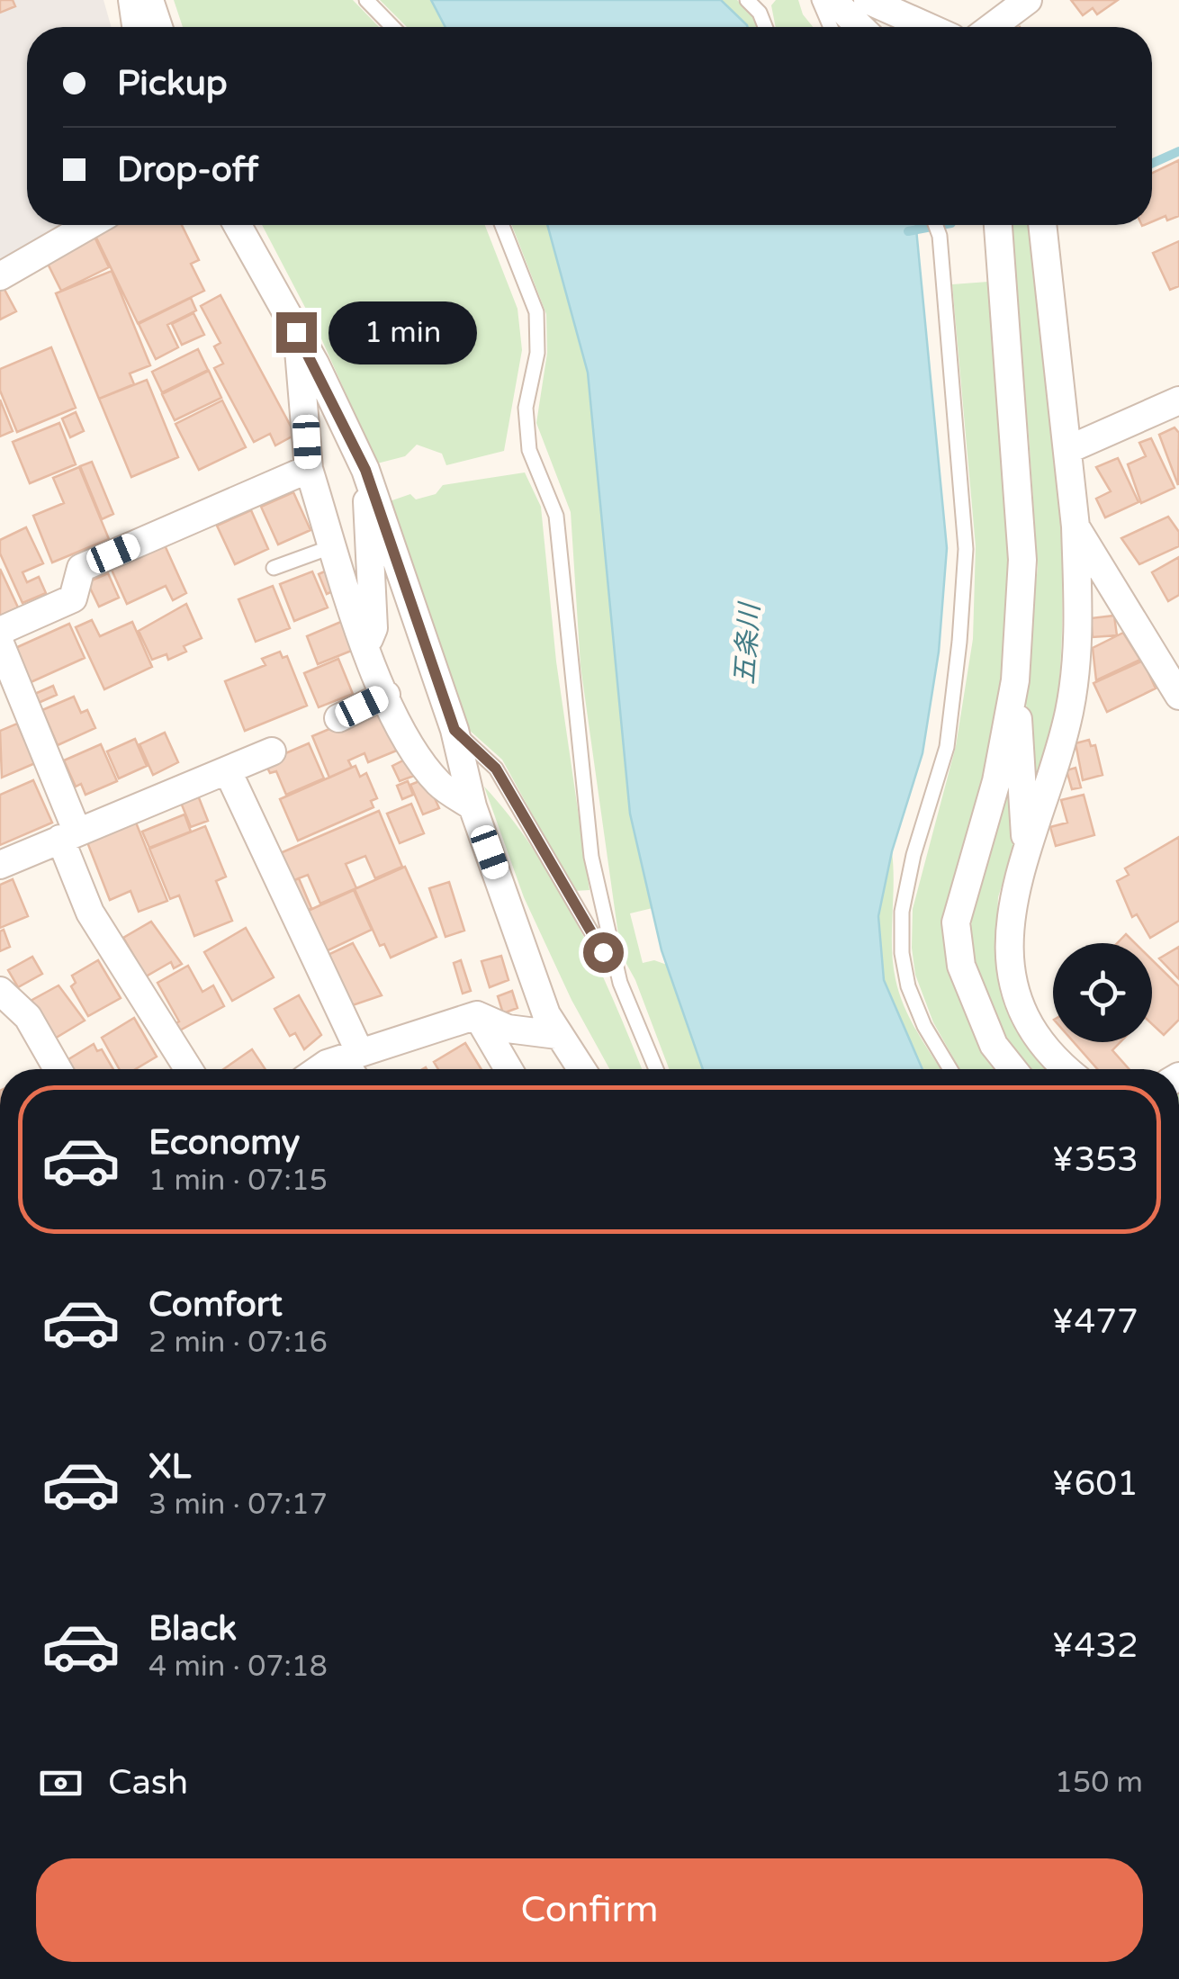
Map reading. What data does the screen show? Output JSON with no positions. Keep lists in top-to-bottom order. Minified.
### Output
{"water":["五条川"],"page":{"banner":["Pickup","Drop-off"],"bubble":"1 min","list":[{"name":"Economy","note":"1 min · 07:15","value":"¥353"},{"name":"Comfort","note":"2 min · 07:16","value":"¥477"},{"name":"XL","note":"3 min · 07:17","value":"¥601"},{"name":"Black","note":"4 min · 07:18","value":"¥432"}],"pay":["Cash","150 m"],"buttons":"Confirm"}}
